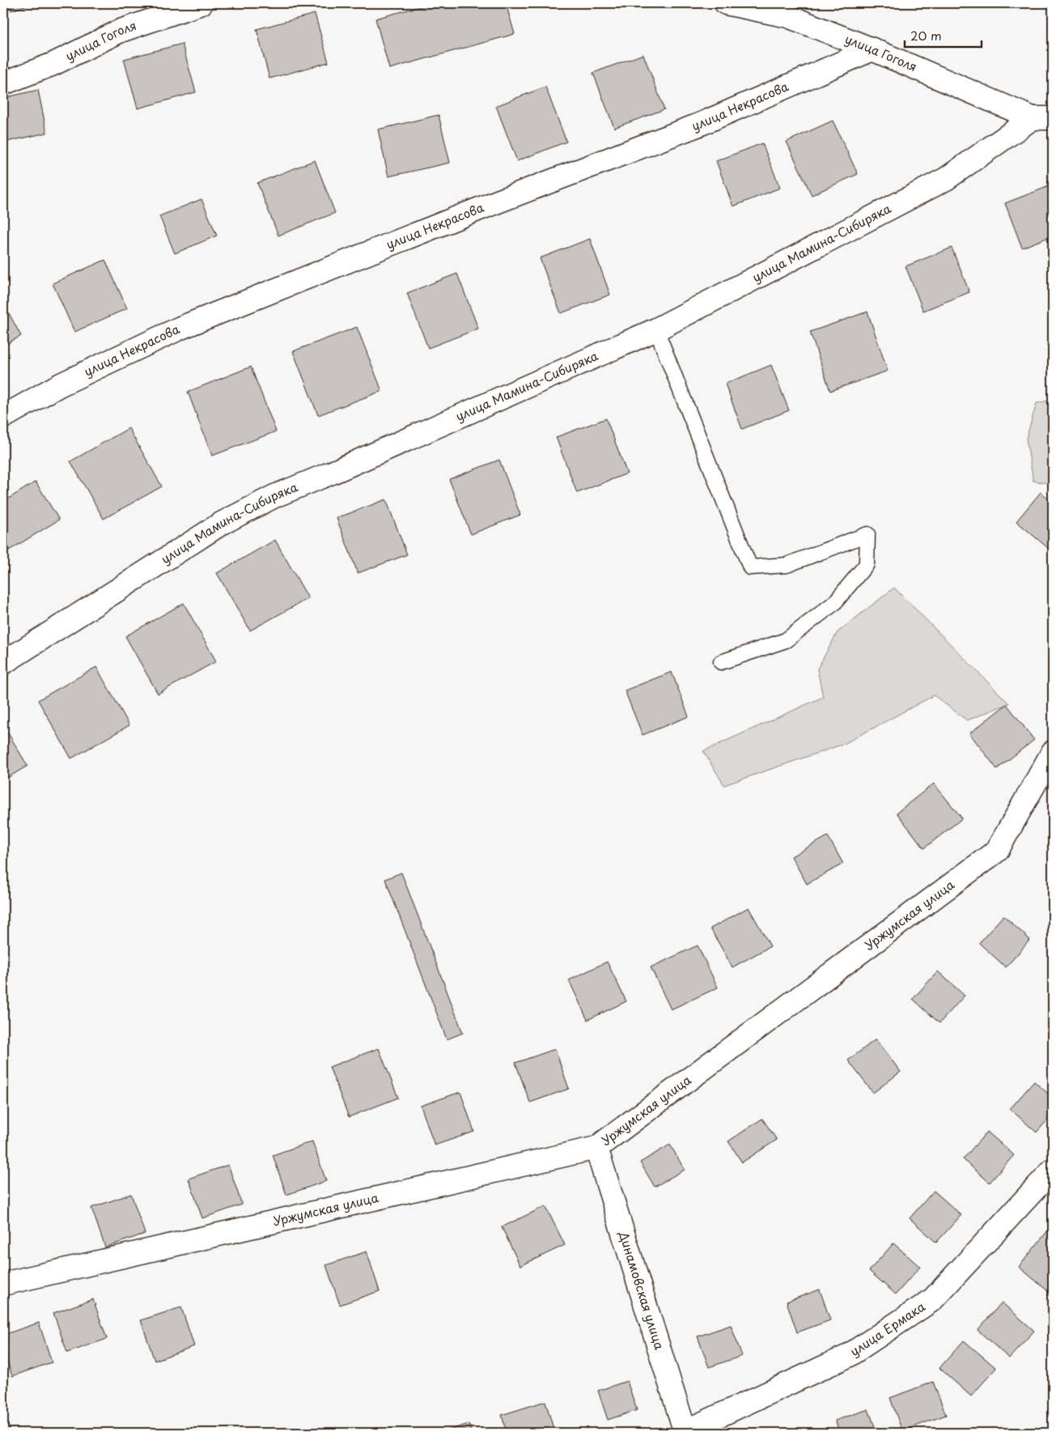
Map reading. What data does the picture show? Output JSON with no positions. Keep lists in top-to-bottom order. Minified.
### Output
{"streets":{"street":["улица Гоголя","улица Некрасова","улица Мамина-Сибиряка","Уржумская улица","Динамовская улица","улица Ермака"]},"crossings":[["улица Гоголя","улица Некрасова"],["улица Гоголя","улица Мамина-Сибиряка"],["Уржумская улица","Динамовская улица"],["Динамовская улица","улица Ермака"]],"scale_bar":"20 m"}
